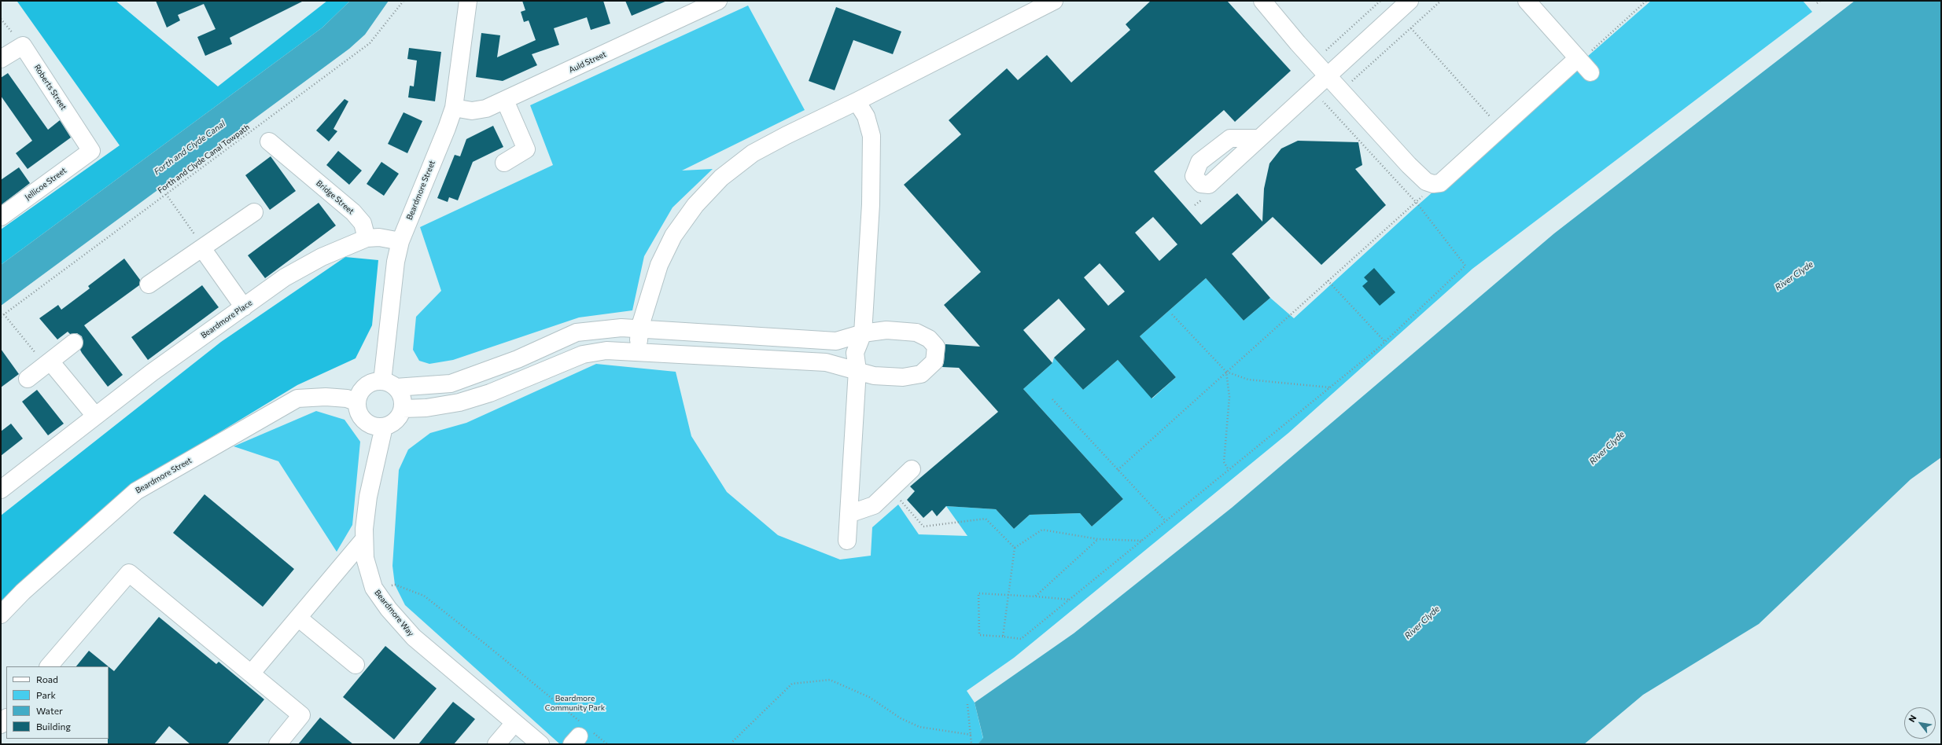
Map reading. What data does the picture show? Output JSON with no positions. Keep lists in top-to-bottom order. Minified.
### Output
{"streets":{"street":["Auld Street","Roberts Street","Jellicoe Street","Beardmore Street","Bridge Street","Beardmore Place","Beardmore Way"],"path":["Forth and Clyde Canal Towpath"]},"crossings":[["Auld Street","Beardmore Street"],["Roberts Street","Jellicoe Street"],["Beardmore Street","Beardmore Way"],["Bridge Street","Beardmore Place"]],"water":["Forth and Clyde Canal","River Clyde"],"parks":["Beardmore Community Park"],"legend":["Road","Park","Water","Building"],"north":"top left"}
